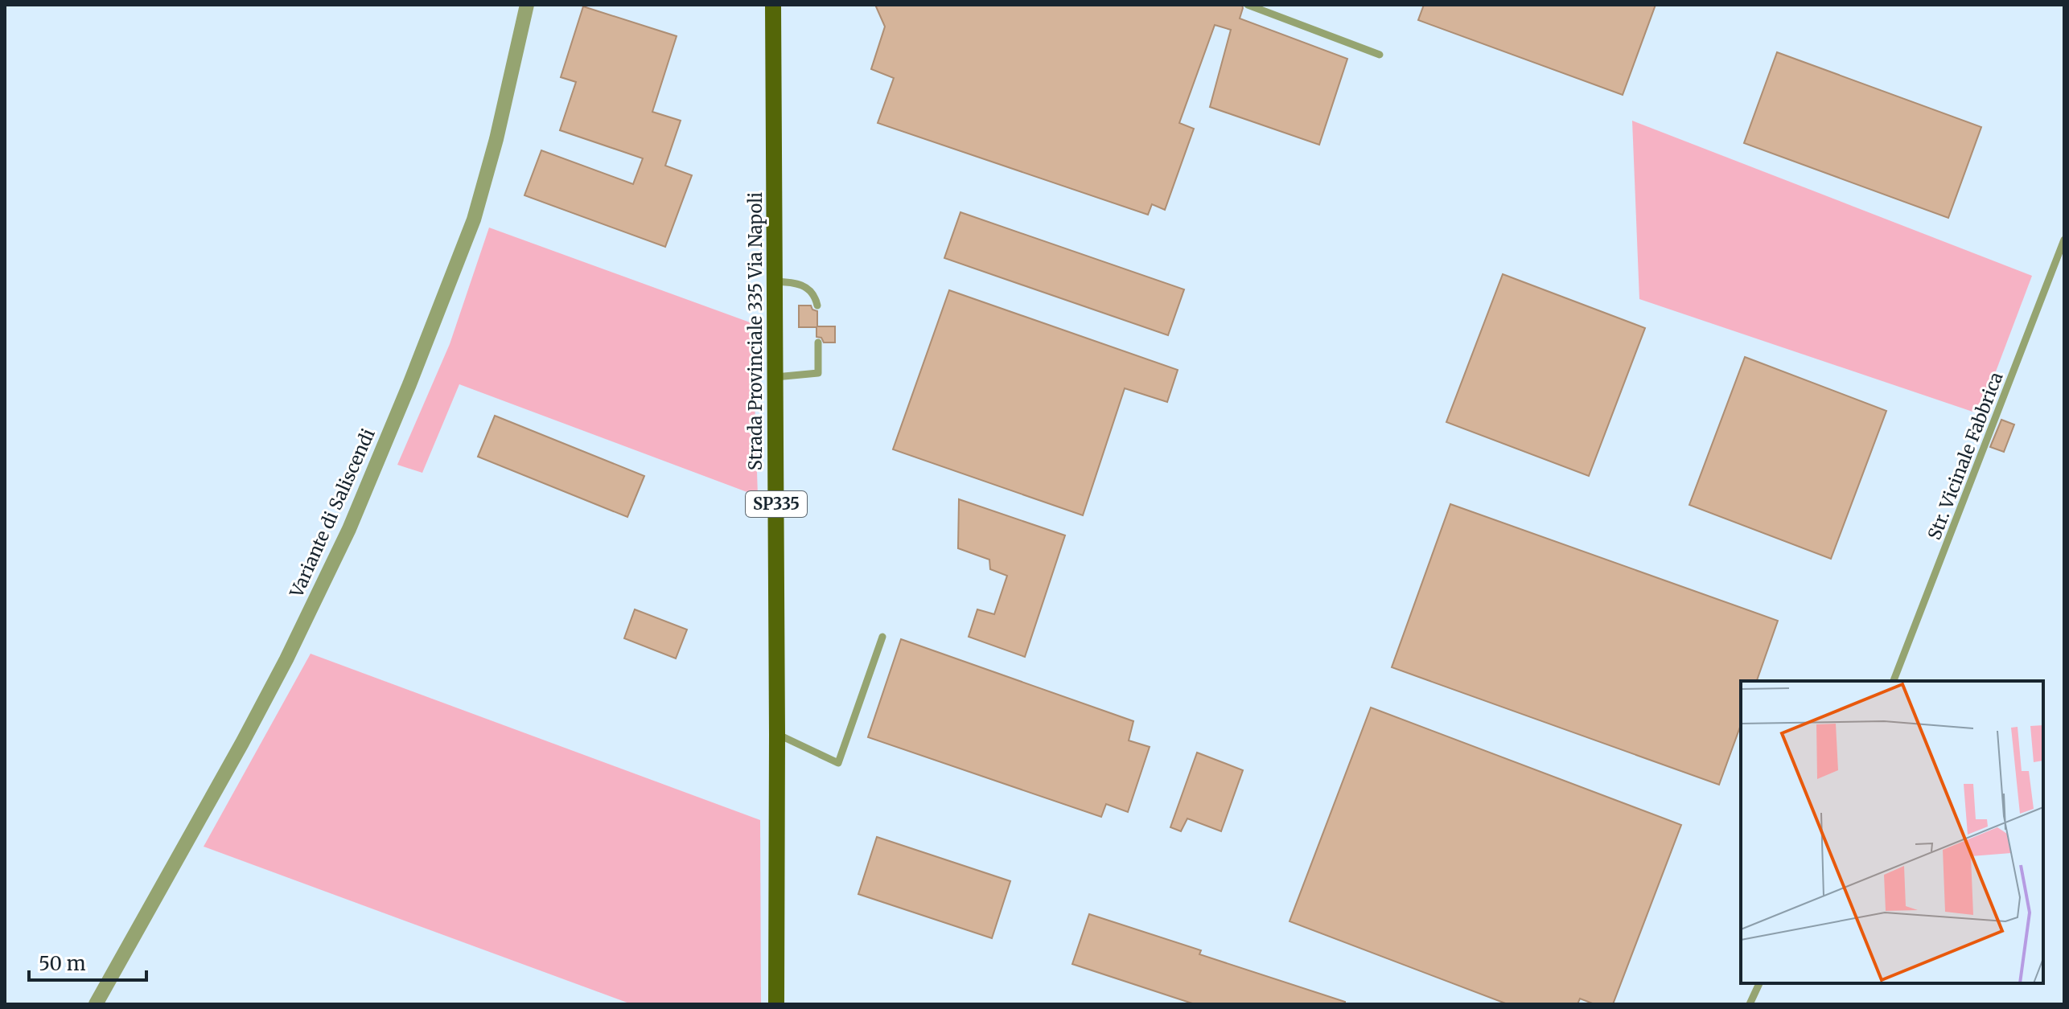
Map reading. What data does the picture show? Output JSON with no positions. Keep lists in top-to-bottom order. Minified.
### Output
{"streets":{"main road":["Strada Provinciale 335 Via Napoli","SP335"],"street":["Variante di Saliscendi"],"lane":["Str. Vicinale Fabbrica"]},"scale_bar":"50 m"}
